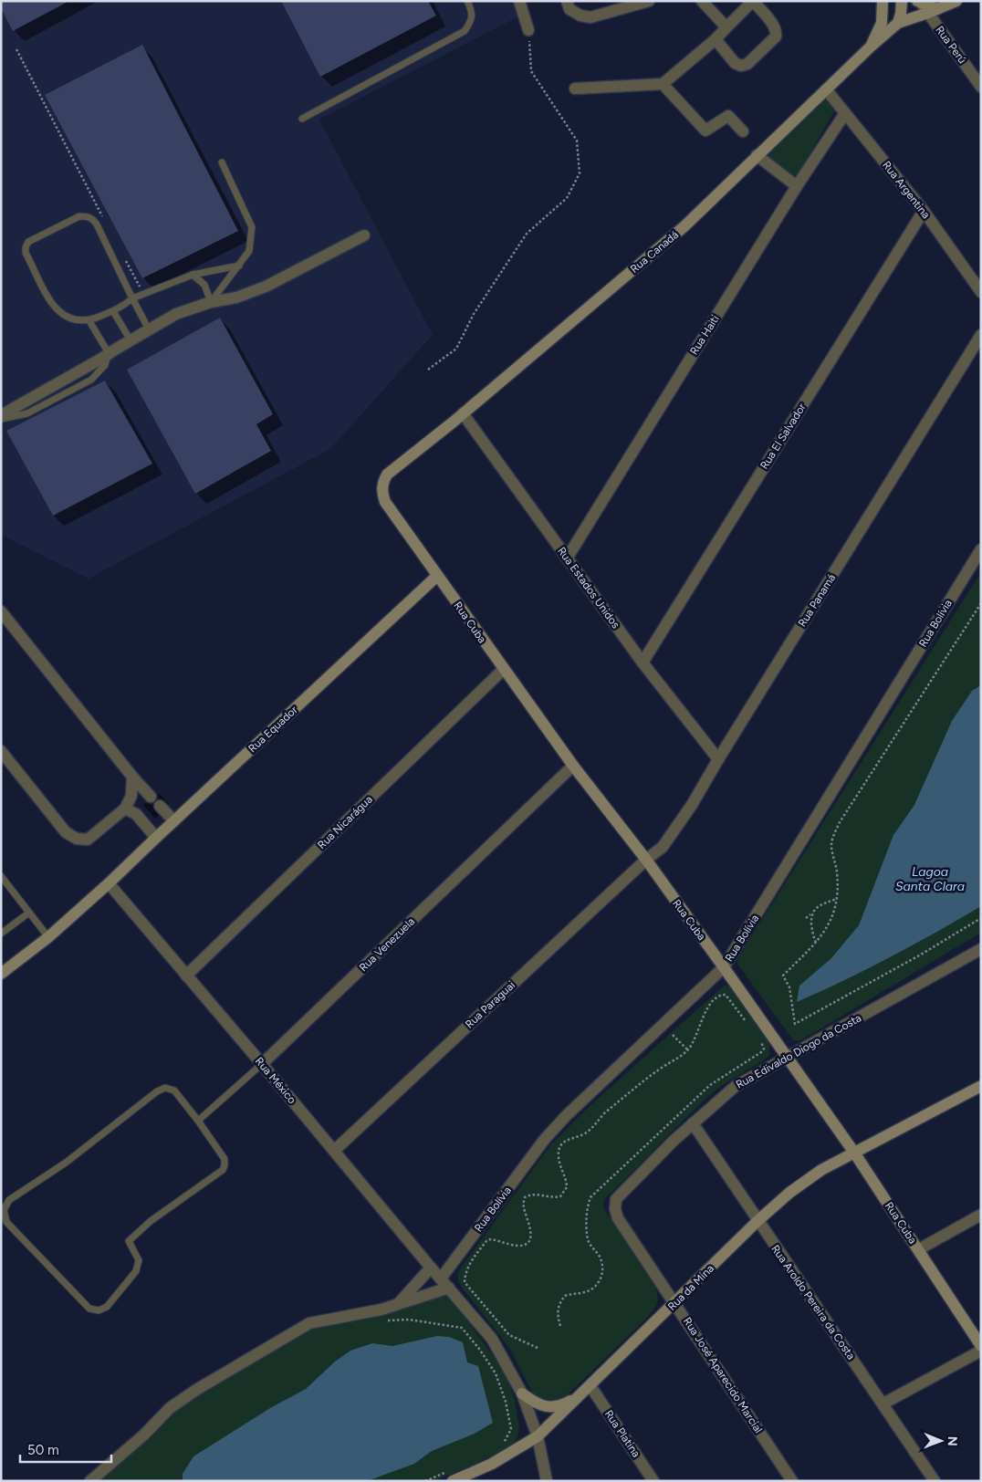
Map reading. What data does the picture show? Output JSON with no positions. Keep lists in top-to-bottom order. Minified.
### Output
{"streets":{"street":["Rua Perú","Rua Argentina","Rua Canadá","Rua Haiti","Rua El Salvador","Rua Estados Unidos","Rua Panamá","Rua Cuba","Rua Bolívia","Rua Equador","Rua Nicarágua","Rua Venezuela","Rua Paraguai","Rua Edivaldo Diogo da Costa","Rua México","Rua da Mina","Rua Aroldo Pereira da Costa","Rua José Aparecido Marcial","Rua Platina"]},"crossings":[["Rua Perú","Rua Canadá"],["Rua Argentina","Rua Canadá"],["Rua Argentina","Rua Haiti"],["Rua Argentina","Rua El Salvador"],["Rua Canadá","Rua Estados Unidos"],["Rua Canadá","Rua Cuba"],["Rua Haiti","Rua Estados Unidos"],["Rua El Salvador","Rua Estados Unidos"],["Rua Estados Unidos","Rua Panamá"],["Rua Panamá","Rua Cuba"],["Rua Panamá","Rua Paraguai"],["Rua Cuba","Rua Bolívia"],["Rua Cuba","Rua Equador"],["Rua Cuba","Rua Nicarágua"],["Rua Cuba","Rua Venezuela"],["Rua Cuba","Rua Paraguai"],["Rua Cuba","Rua Edivaldo Diogo da Costa"],["Rua Cuba","Rua da Mina"],["Rua Bolívia","Rua México"],["Rua Equador","Rua México"],["Rua Nicarágua","Rua México"],["Rua Venezuela","Rua México"],["Rua Paraguai","Rua México"],["Rua Edivaldo Diogo da Costa","Rua Aroldo Pereira da Costa"],["Rua Edivaldo Diogo da Costa","Rua José Aparecido Marcial"],["Rua México","Rua da Mina"],["Rua da Mina","Rua Aroldo Pereira da Costa"],["Rua da Mina","Rua José Aparecido Marcial"],["Rua da Mina","Rua Platina"]],"water":["Lagoa Santa Clara"],"scale_bar":"50 m","north":"right"}
